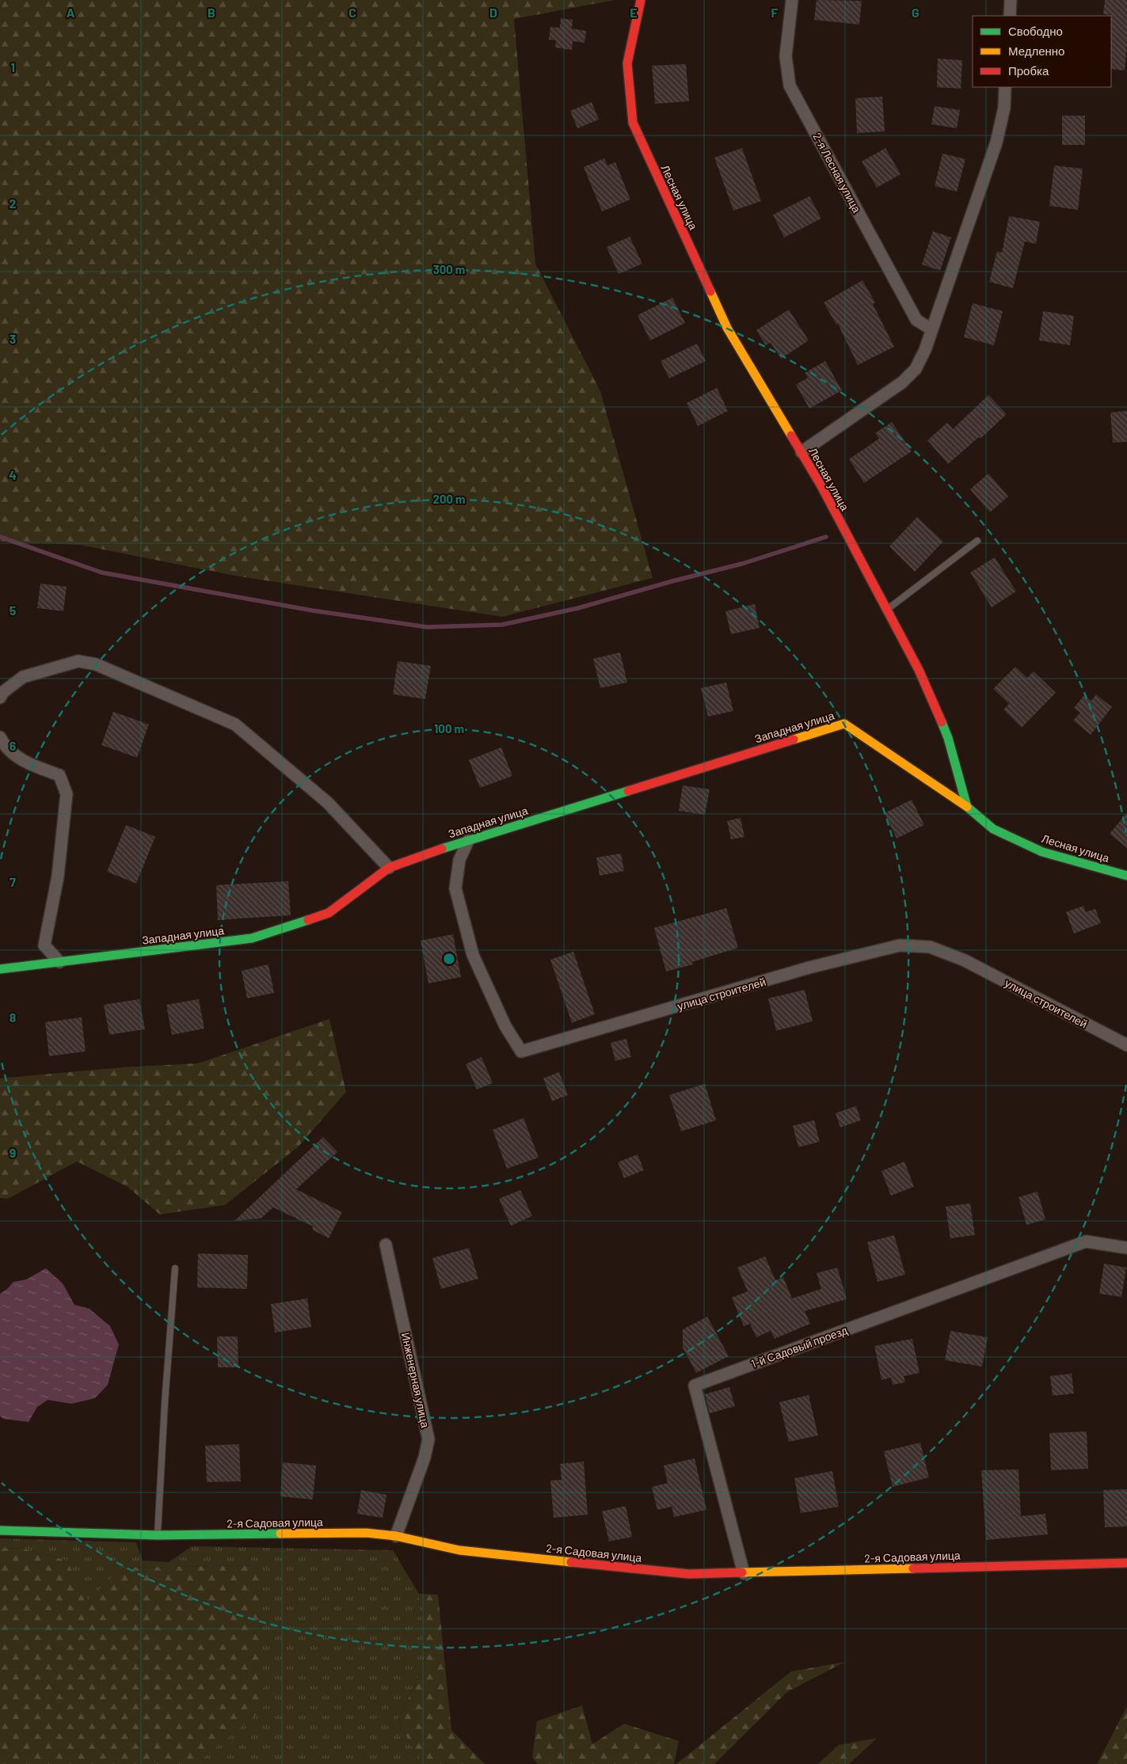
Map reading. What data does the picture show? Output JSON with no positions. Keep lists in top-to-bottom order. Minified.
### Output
{"streets":{"street":["2-я Лесная улица","Лесная улица","Западная улица","улица строителей","1-й Садовый проезд","Инженерная улица","2-я Садовая улица"]},"crossings":[["Лесная улица","Западная улица"],["Западная улица","улица строителей"],["1-й Садовый проезд","2-я Садовая улица"],["Инженерная улица","2-я Садовая улица"]],"legend":["Свободно","Медленно","Пробка"],"grid":{"columns":["A","B","C","D","E","F","G"],"rows":["1","2","3","4","5","6","7","8","9"]},"rings":["300 m","200 m","100 m"]}
